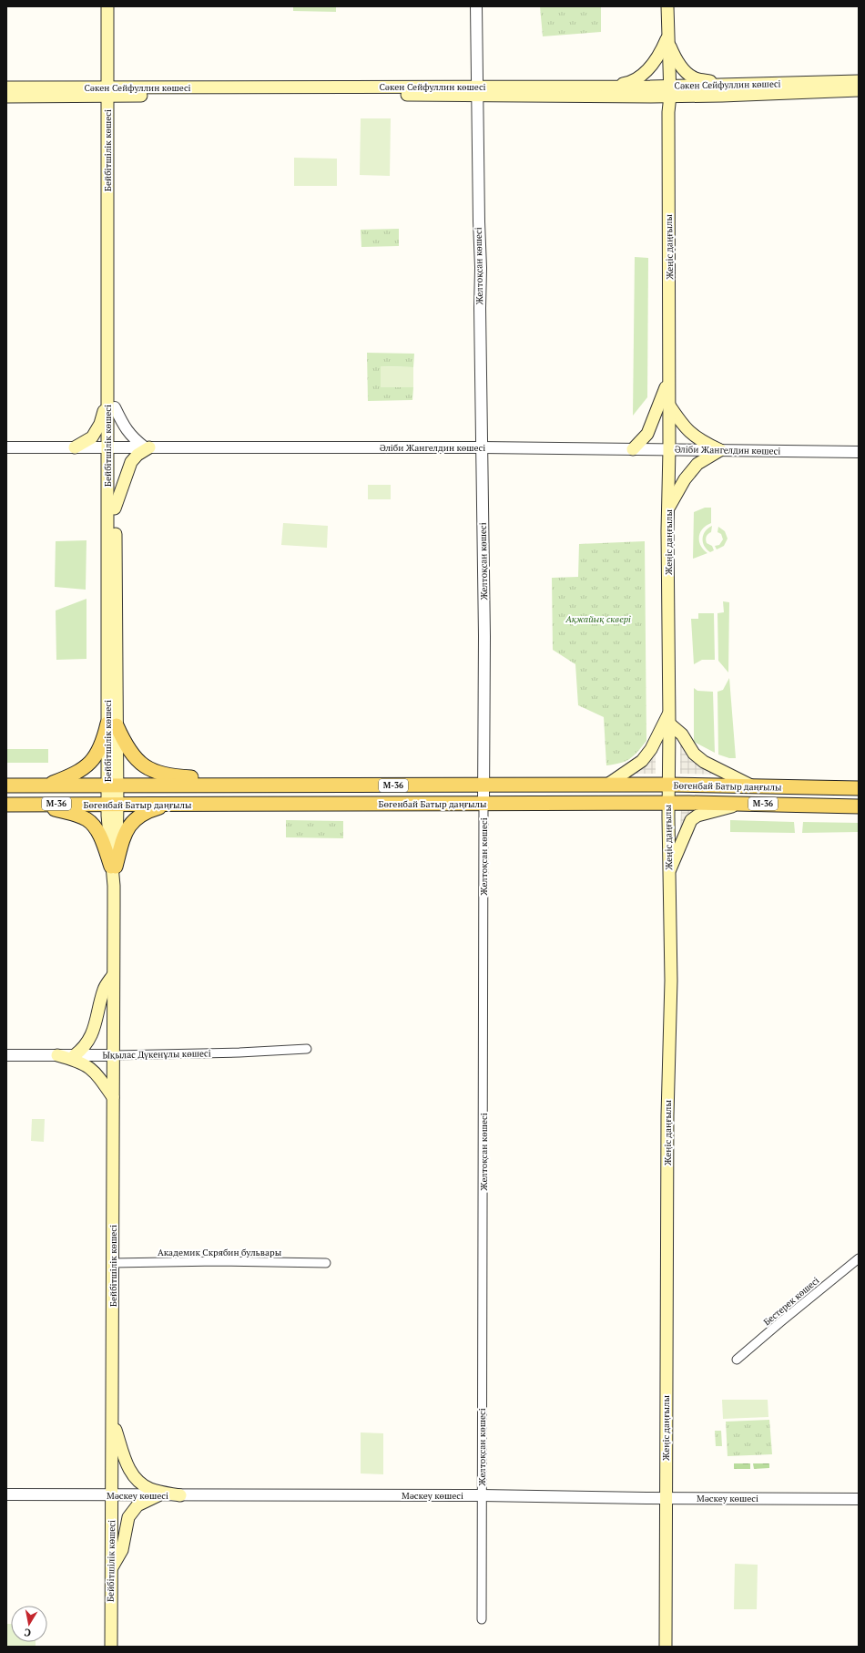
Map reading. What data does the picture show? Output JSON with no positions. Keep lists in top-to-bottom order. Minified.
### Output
{"streets":{"main road":["Сәкен Сейфуллин көшесі","Бейбітшілік көшесі","Жеңіс даңғылы","M-36","Бөгенбай Батыр даңғылы"],"street":["Желтоқсан көшесі","Әліби Жангелдин көшесі","Ықылас Дүкенұлы көшесі","Академик Скрябин бульвары","Бестерек көшесі","Мәскеу көшесі"]},"crossings":[["Сәкен Сейфуллин көшесі","Бейбітшілік көшесі"],["Сәкен Сейфуллин көшесі","Жеңіс даңғылы"],["Сәкен Сейфуллин көшесі","Желтоқсан көшесі"],["Бейбітшілік көшесі","Әліби Жангелдин көшесі"],["Бейбітшілік көшесі","Бөгенбай Батыр даңғылы"],["Бейбітшілік көшесі","Ықылас Дүкенұлы көшесі"],["Бейбітшілік көшесі","Академик Скрябин бульвары"],["Бейбітшілік көшесі","Мәскеу көшесі"],["Жеңіс даңғылы","Әліби Жангелдин көшесі"],["Жеңіс даңғылы","Бөгенбай Батыр даңғылы"],["Жеңіс даңғылы","Мәскеу көшесі"],["Желтоқсан көшесі","Әліби Жангелдин көшесі"],["Желтоқсан көшесі","Бөгенбай Батыр даңғылы"],["Желтоқсан көшесі","Мәскеу көшесі"]],"parks":["Ақжайық сквері"],"north":"bottom"}
